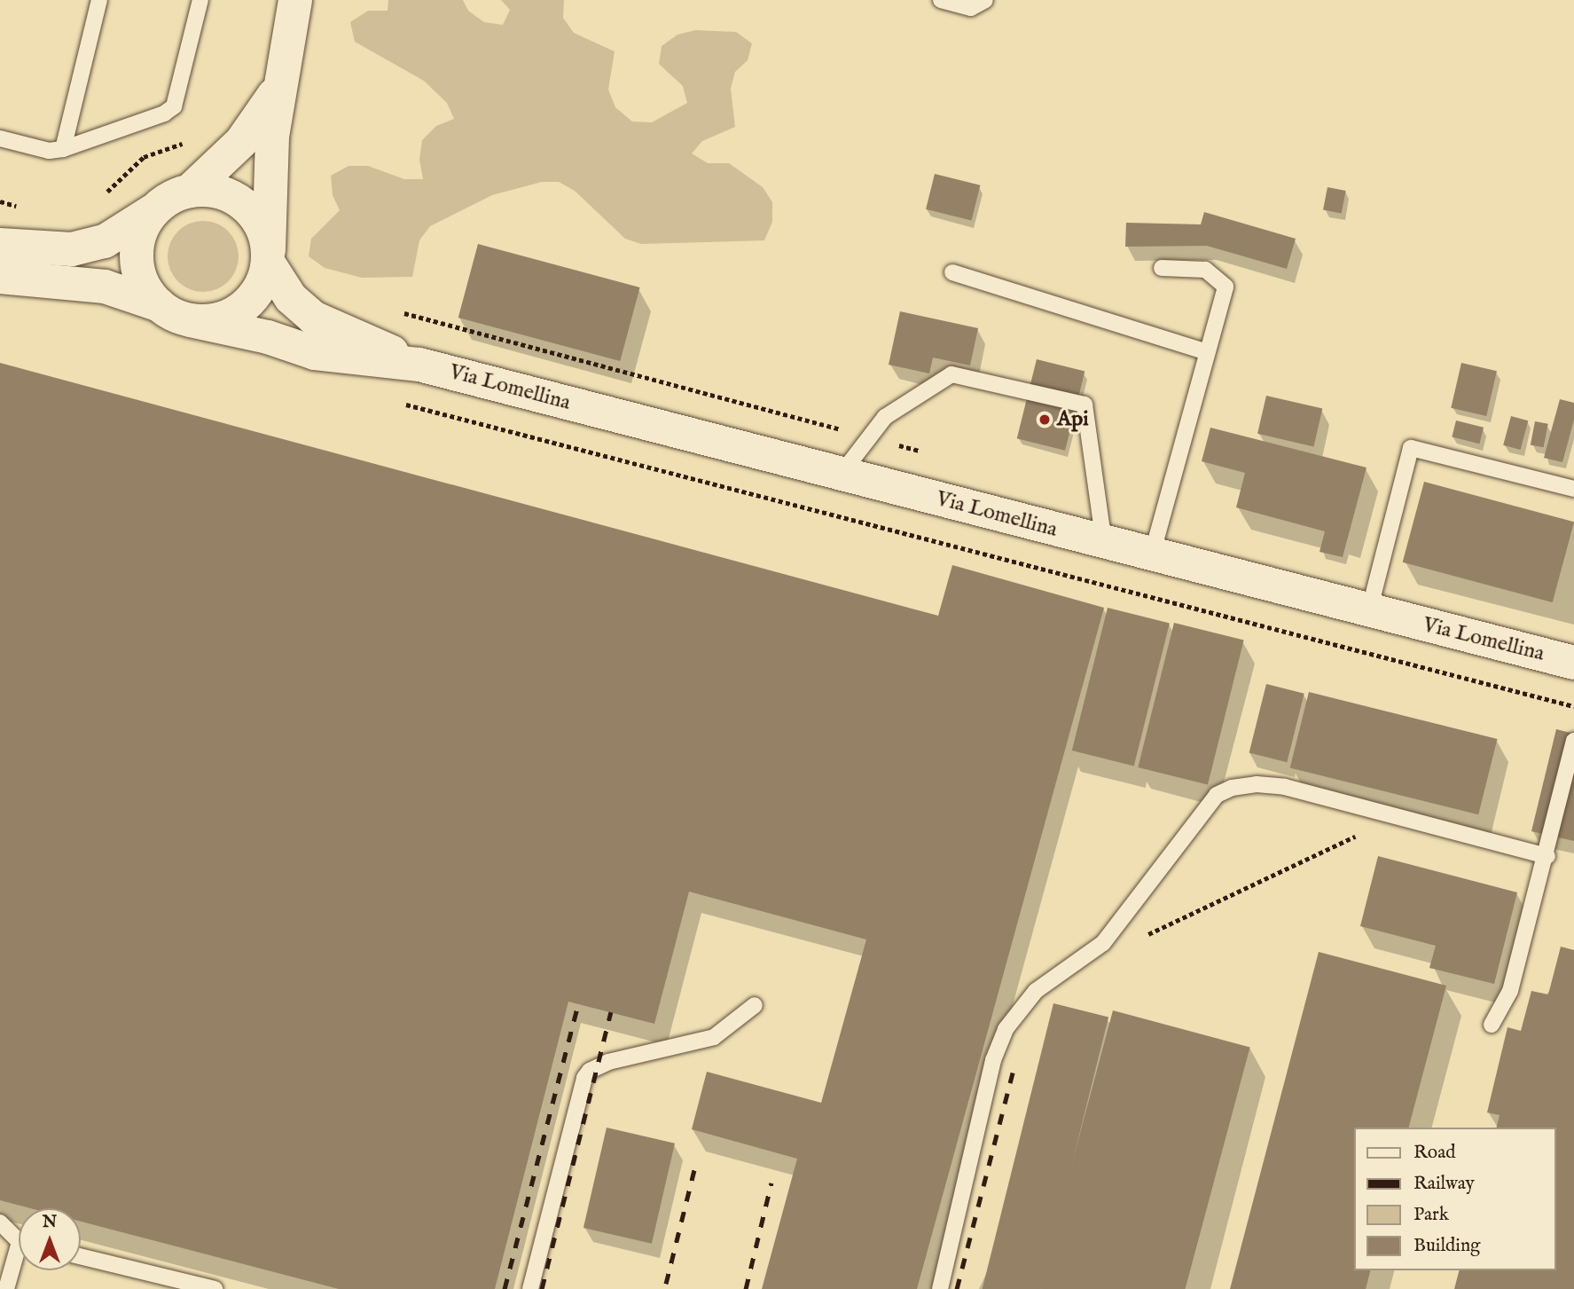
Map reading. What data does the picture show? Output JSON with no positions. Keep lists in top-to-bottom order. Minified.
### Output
{"streets":{"main road":["Via Lomellina"]},"places":["Api"],"legend":["Road","Railway","Park","Building"],"north":"top"}
